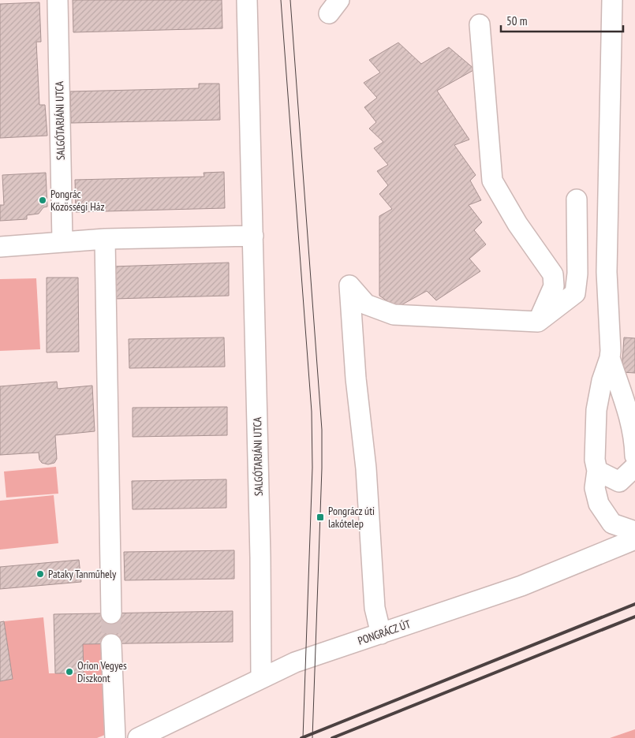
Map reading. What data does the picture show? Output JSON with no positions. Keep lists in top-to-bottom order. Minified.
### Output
{"streets":{"street":["SALGÓTARJÁNI UTCA","PONGRÁCZ ÚT"]},"crossings":[["SALGÓTARJÁNI UTCA","PONGRÁCZ ÚT"]],"places":{"other":["Pongrác Közösségi Ház","Pataky Tanműhely","Orion Vegyes Diszkont"],"transit":["Pongrácz úti lakótelep"]},"scale_bar":"50 m"}
